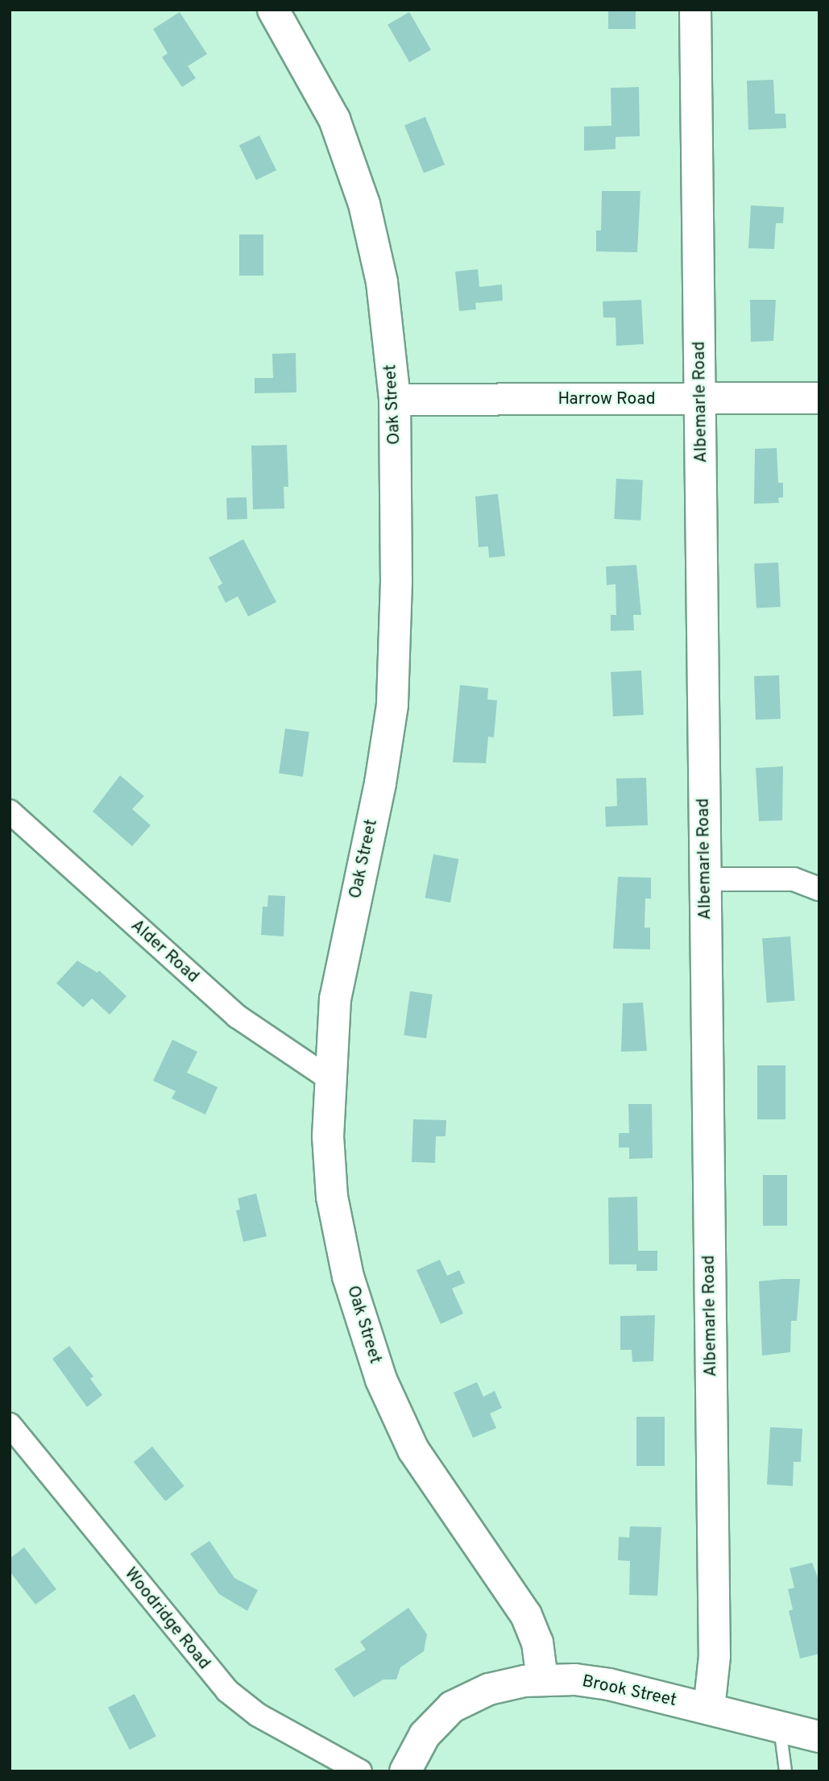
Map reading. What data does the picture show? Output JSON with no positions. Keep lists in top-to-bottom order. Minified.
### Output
{"streets":{"street":["Harrow Road","Albemarle Road","Oak Street","Alder Road","Woodridge Road","Brook Street"]},"crossings":[["Harrow Road","Albemarle Road"],["Harrow Road","Oak Street"],["Albemarle Road","Brook Street"],["Oak Street","Alder Road"],["Oak Street","Brook Street"]]}
